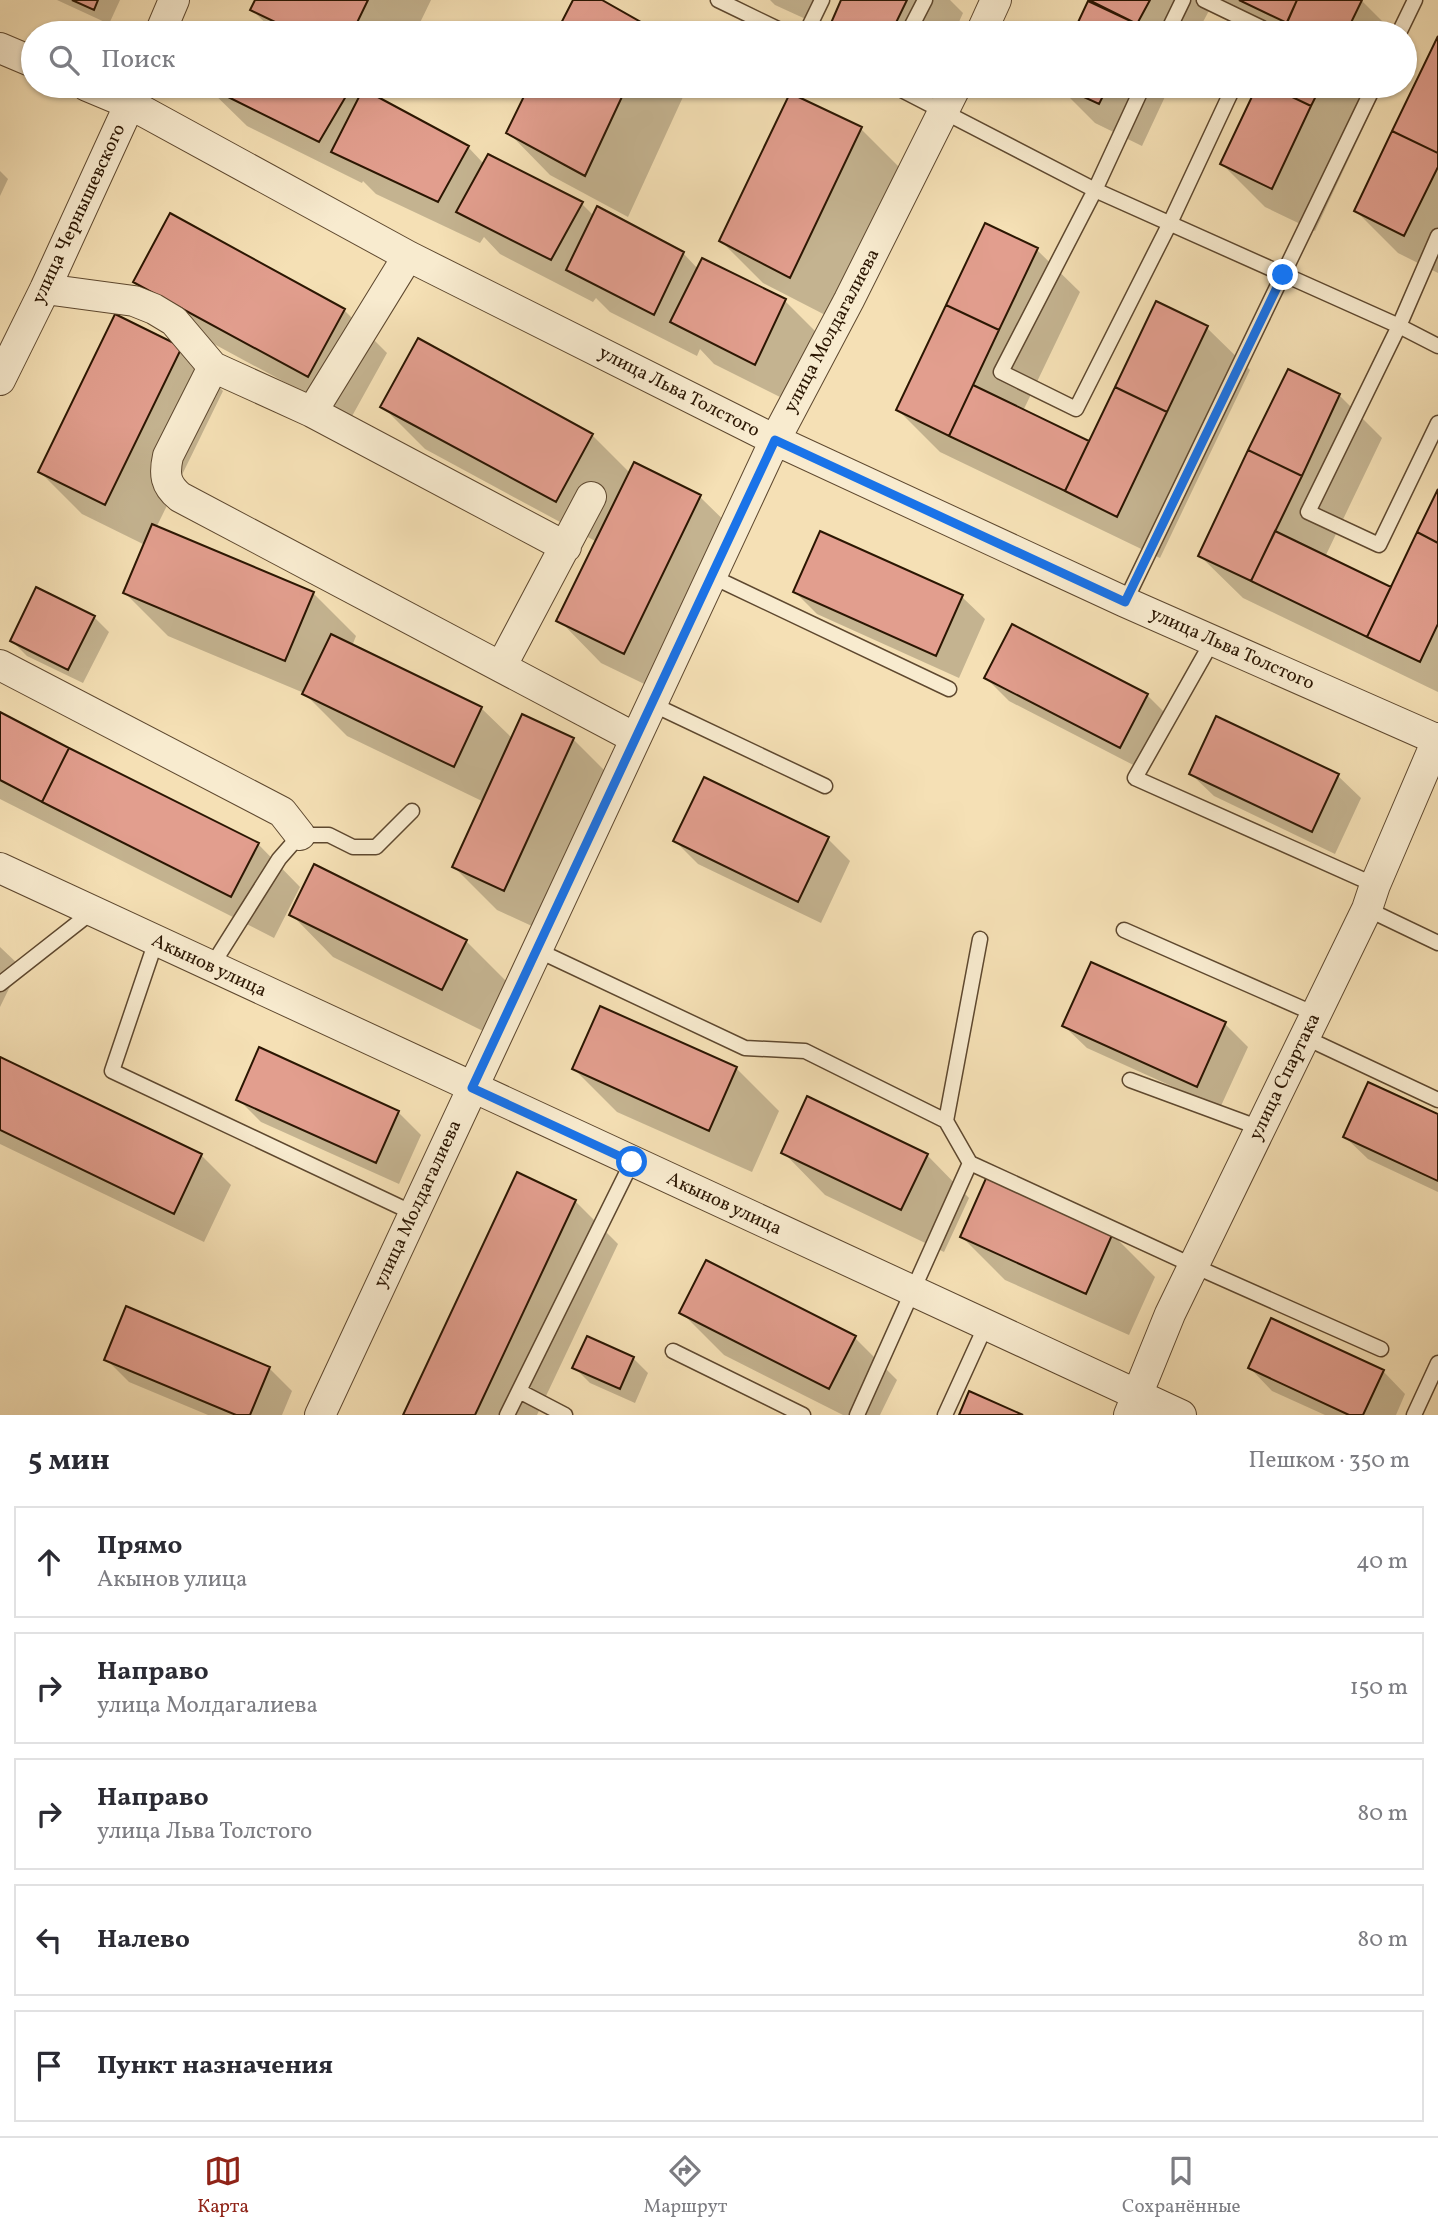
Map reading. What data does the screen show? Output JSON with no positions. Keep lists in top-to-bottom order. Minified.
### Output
{"streets":{"street":["улица Чернышевского","улица Молдагалиева","улица Льва Толстого","Акынов улица","улица Спартака"]},"crossings":[["улица Молдагалиева","улица Льва Толстого"],["улица Молдагалиева","Акынов улица"],["улица Льва Толстого","улица Спартака"],["Акынов улица","улица Спартака"]],"page":{"search":"Поиск","heading":["5 мин","Пешком · 350 m"],"list":[["Прямо","Акынов улица","40 m"],["Направо","улица Молдагалиева","150 m"],["Направо","улица Льва Толстого","80 m"],["Налево","80 m"],"Пункт назначения"],"nav":["Карта","Маршрут","Сохранённые"]}}
